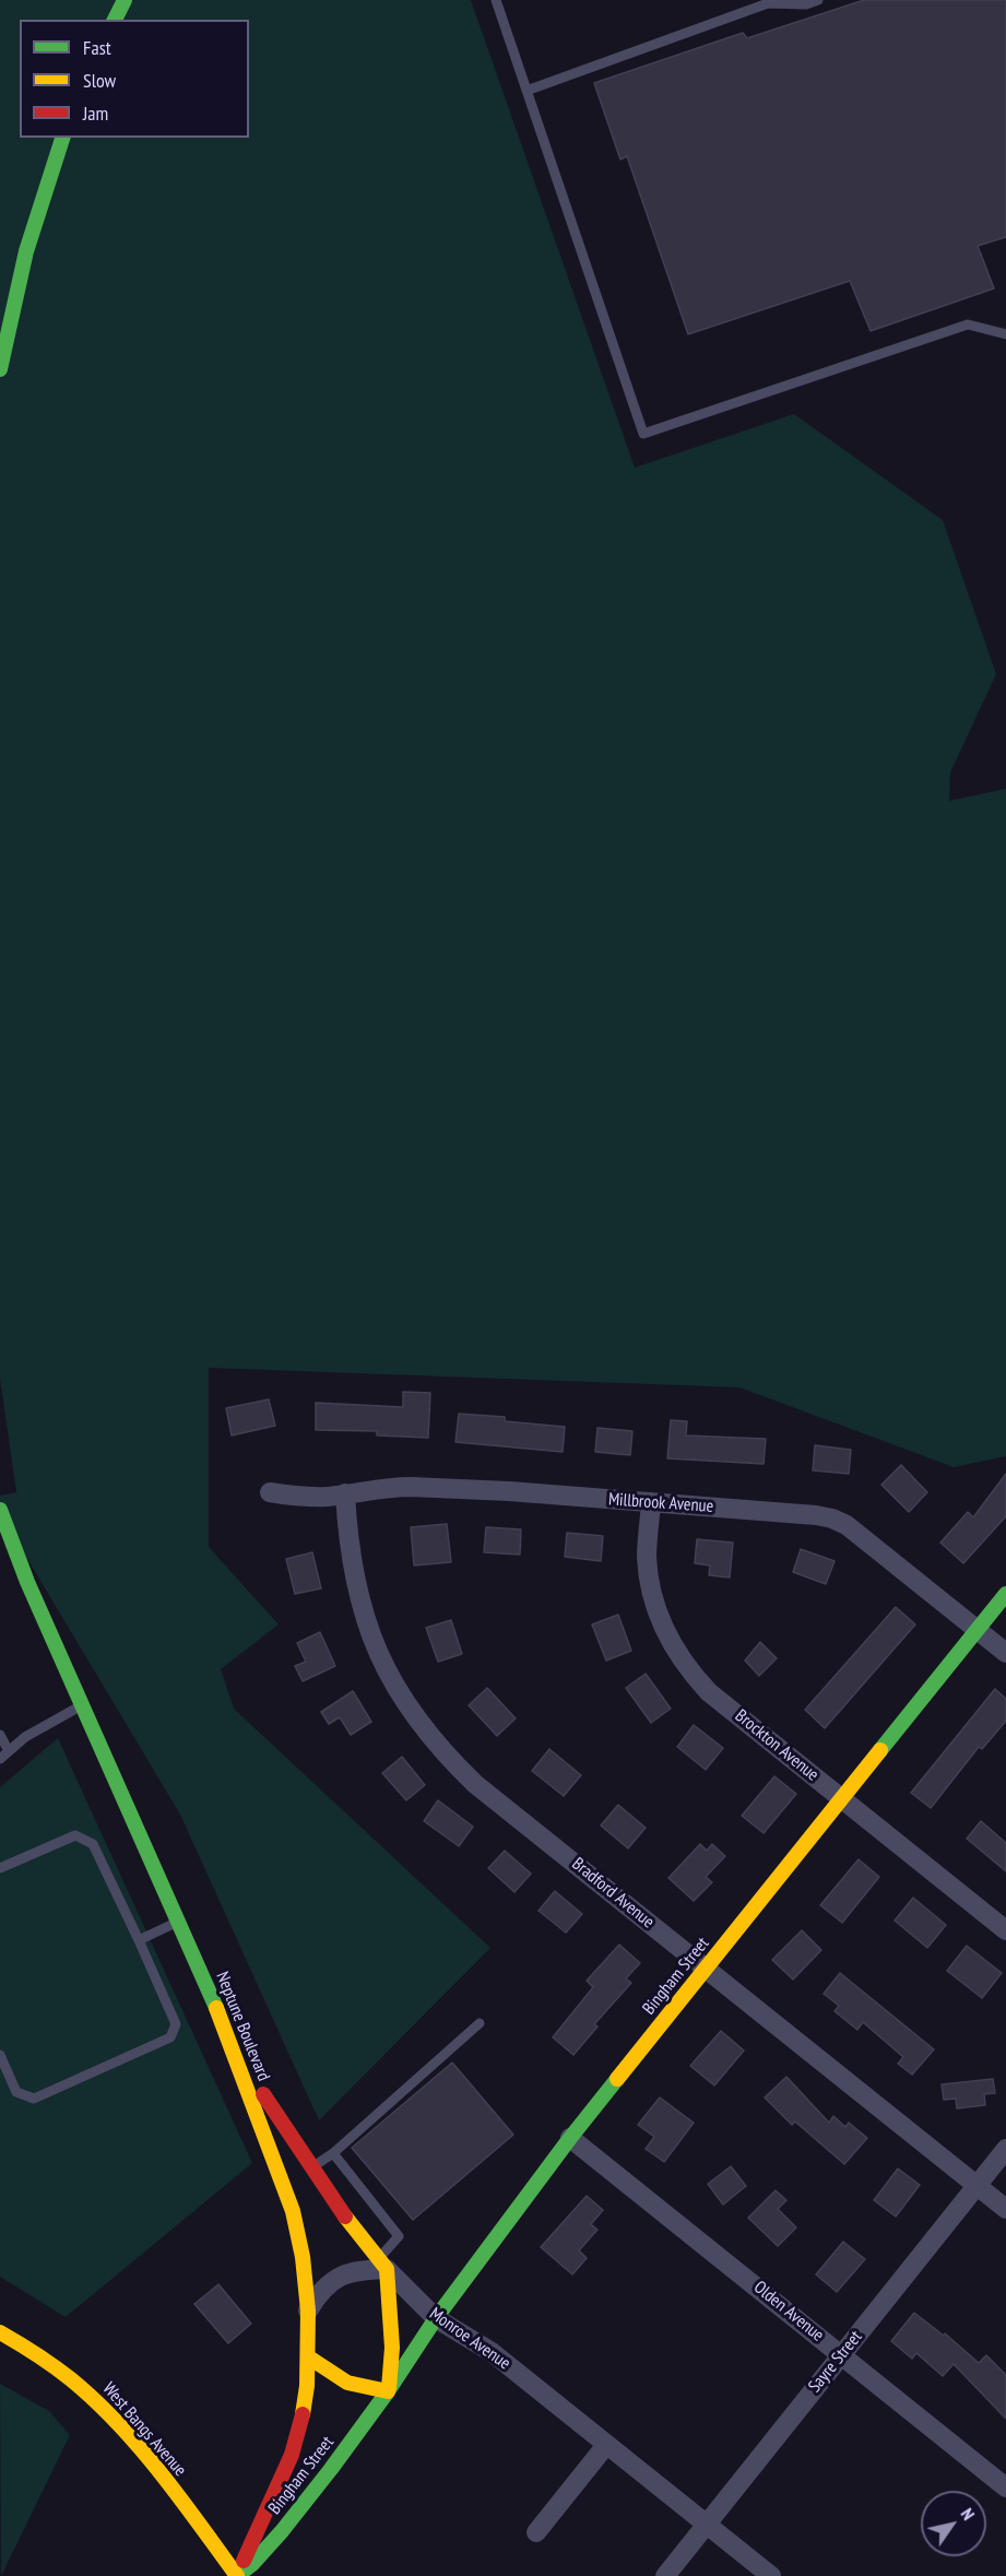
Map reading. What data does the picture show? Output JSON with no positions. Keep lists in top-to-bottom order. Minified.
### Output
{"streets":{"street":["Millbrook Avenue","Brockton Avenue","Bradford Avenue","Bingham Street","Neptune Boulevard","Olden Avenue","Monroe Avenue","Sayre Street","West Bangs Avenue"]},"crossings":[["Millbrook Avenue","Brockton Avenue"],["Millbrook Avenue","Bradford Avenue"],["Millbrook Avenue","Bingham Street"],["Brockton Avenue","Bingham Street"],["Bradford Avenue","Bingham Street"],["Bradford Avenue","Sayre Street"],["Bingham Street","Neptune Boulevard"],["Bingham Street","Olden Avenue"],["Bingham Street","Monroe Avenue"],["Bingham Street","West Bangs Avenue"],["Neptune Boulevard","Monroe Avenue"],["Neptune Boulevard","West Bangs Avenue"],["Olden Avenue","Sayre Street"],["Monroe Avenue","Sayre Street"]],"legend":["Fast","Slow","Jam"],"north":"top right"}
